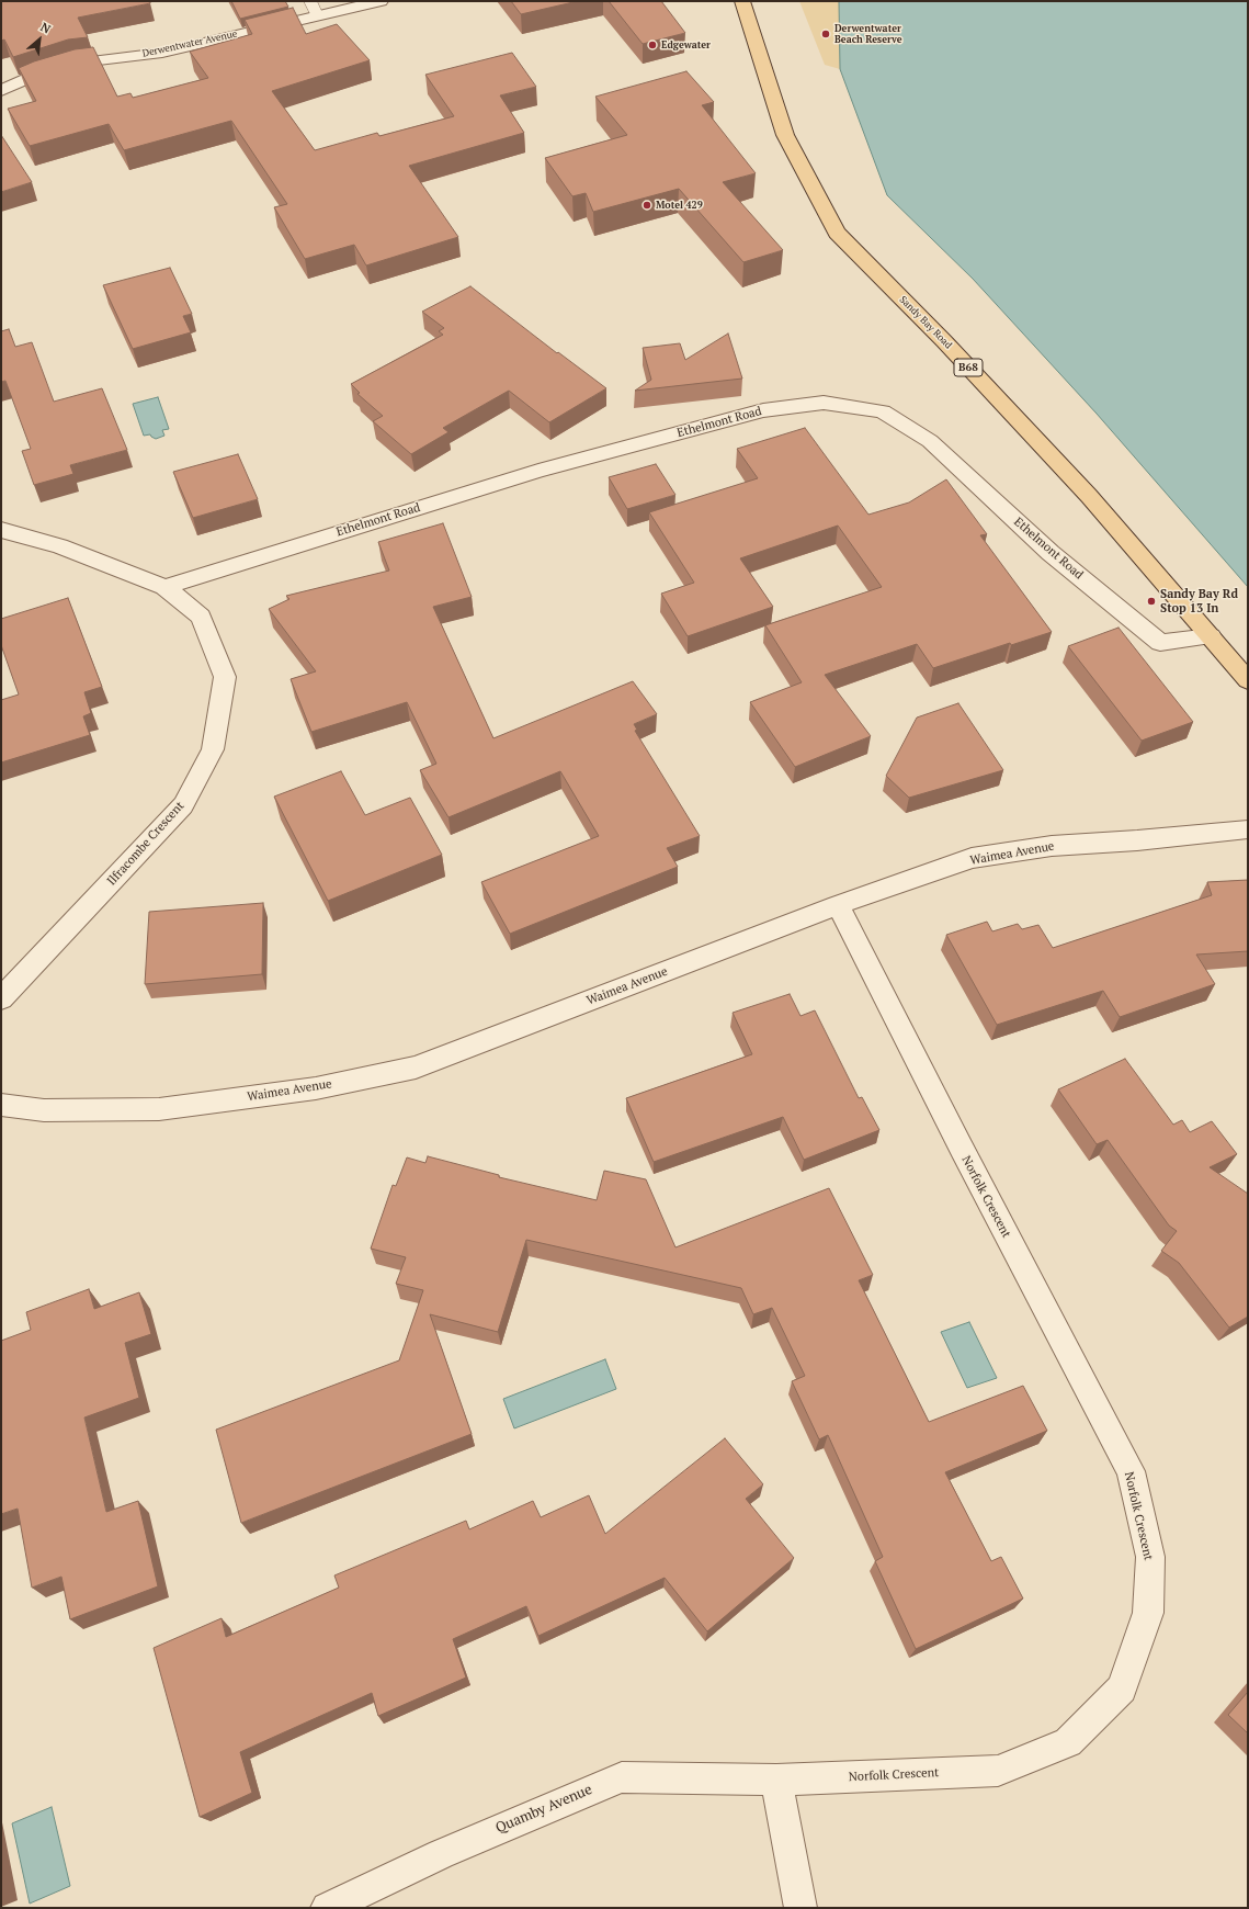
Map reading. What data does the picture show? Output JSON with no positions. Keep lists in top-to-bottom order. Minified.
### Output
{"streets":{"main road":["Sandy Bay Road","B68"],"street":["Derwentwater Avenue","Ethelmont Road","Ilfracombe Crescent","Waimea Avenue","Norfolk Crescent","Quamby Avenue"]},"crossings":[["Sandy Bay Road","Ethelmont Road"],["Ethelmont Road","Ilfracombe Crescent"],["Waimea Avenue","Norfolk Crescent"],["Norfolk Crescent","Quamby Avenue"]],"places":["Derwentwater Beach Reserve","Edgewater","Motel 429","Sandy Bay Rd Stop 13 In"],"north":"top right"}
